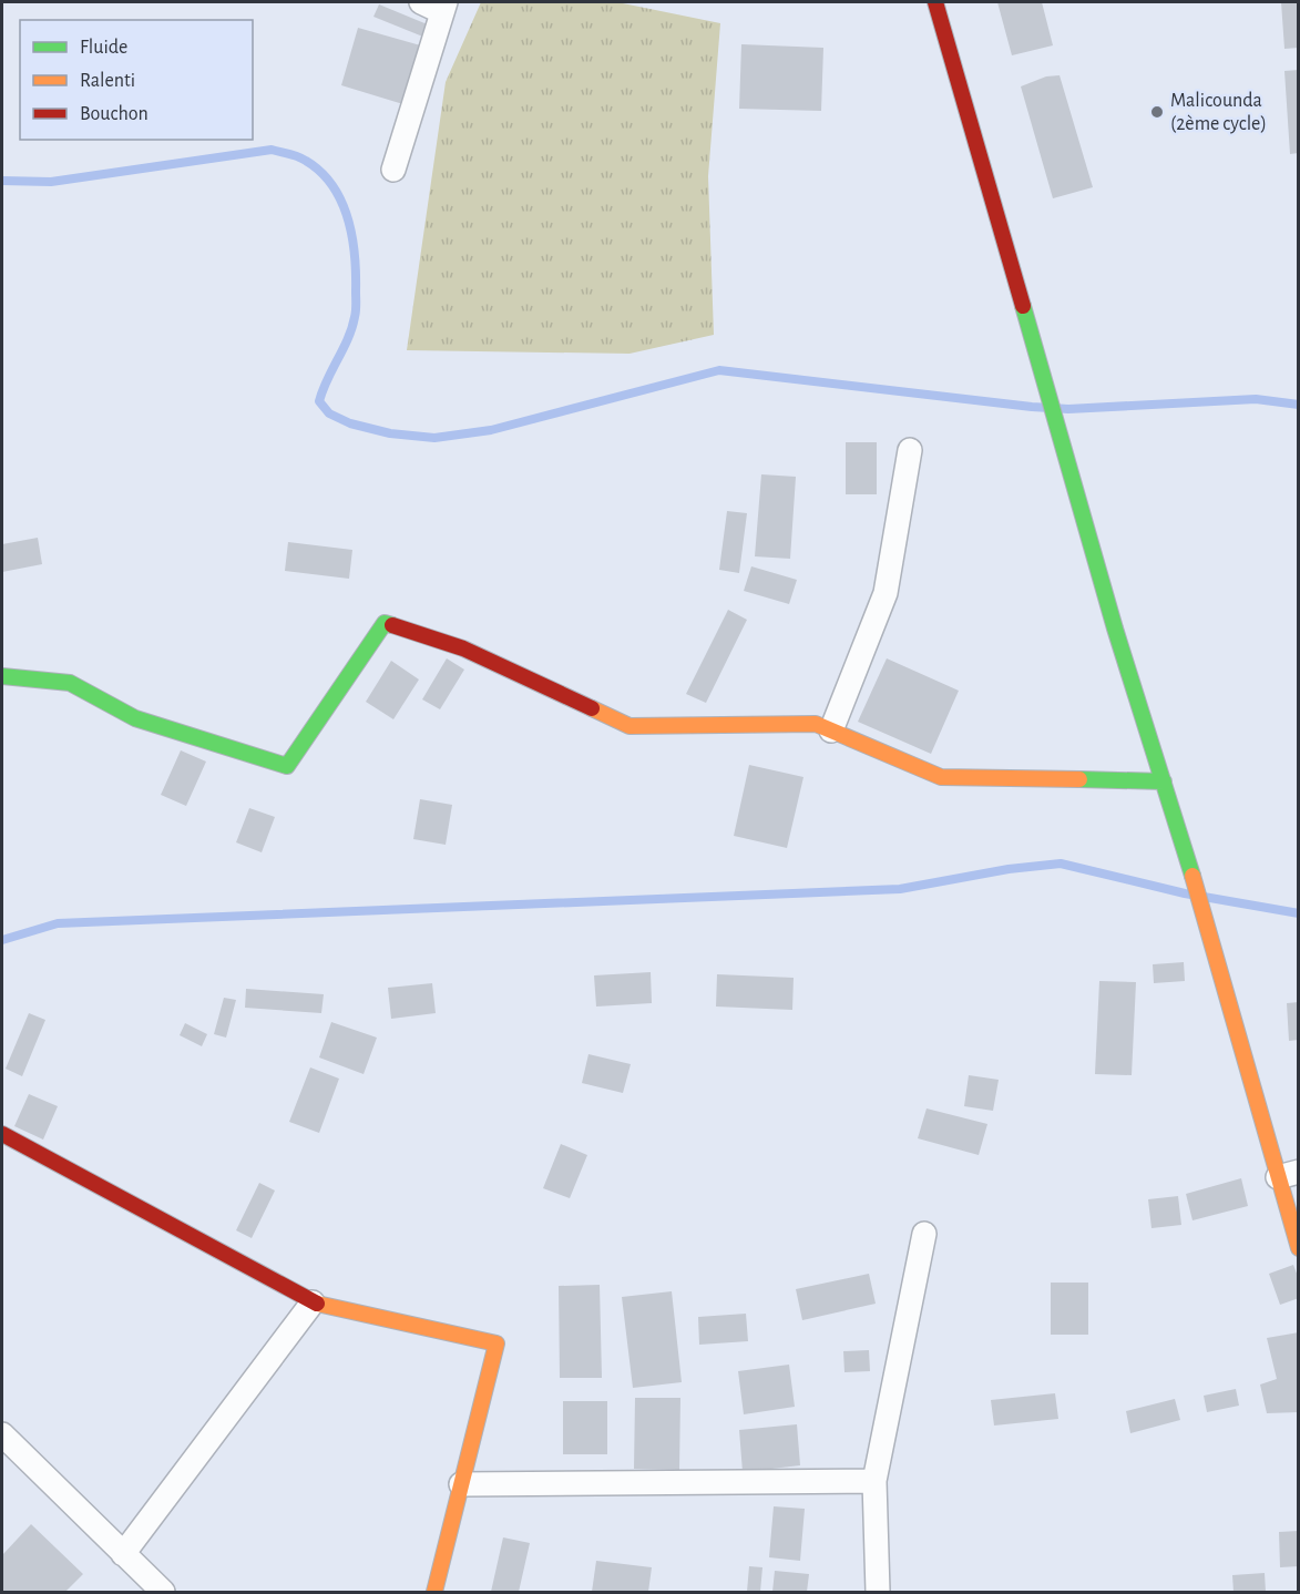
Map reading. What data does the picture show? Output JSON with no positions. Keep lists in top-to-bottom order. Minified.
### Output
{"places":["Malicounda (2ème cycle)"],"legend":["Fluide","Ralenti","Bouchon"]}
